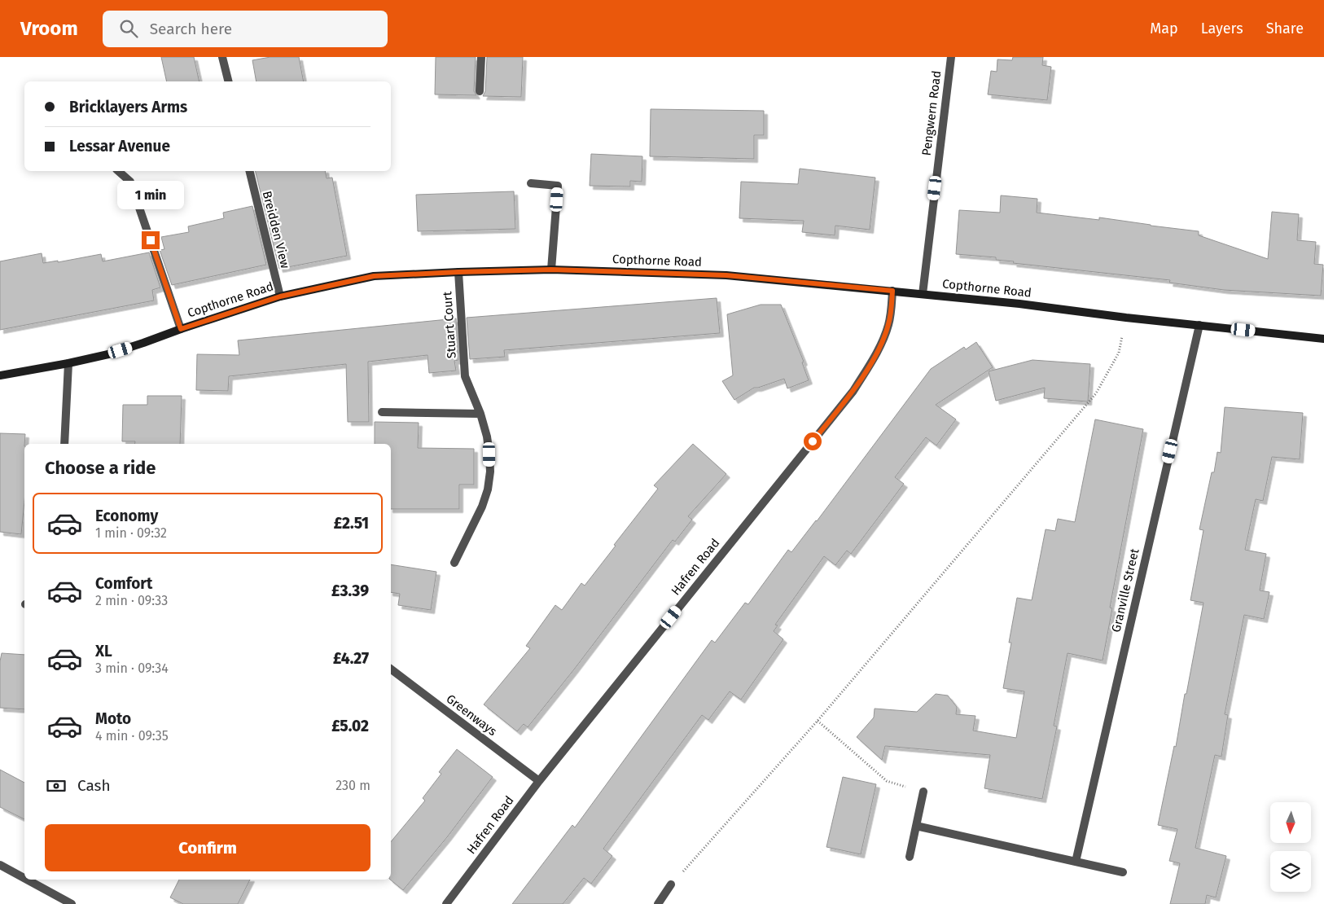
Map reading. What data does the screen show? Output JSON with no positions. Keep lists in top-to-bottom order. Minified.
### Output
{"streets":{"main road":["Copthorne Road"],"street":["Pengwern Road","Breidden View","Stuart Court","Hafren Road","Granville Street","Greenways"]},"crossings":[["Pengwern Road","Copthorne Road"],["Breidden View","Copthorne Road"],["Copthorne Road","Stuart Court"],["Copthorne Road","Hafren Road"],["Copthorne Road","Granville Street"],["Hafren Road","Greenways"]],"north":"bottom","page":{"header":"Vroom","search":"Search here","nav":["Map","Layers","Share"],"banner":["Bricklayers Arms","Lessar Avenue"],"bubble":"1 min","heading":"Choose a ride","list":[{"name":"Economy","note":"1 min · 09:32","value":"£2.51"},{"name":"Comfort","note":"2 min · 09:33","value":"£3.39"},{"name":"XL","note":"3 min · 09:34","value":"£4.27"},{"name":"Moto","note":"4 min · 09:35","value":"£5.02"}],"pay":["Cash","230 m"],"buttons":"Confirm"}}
